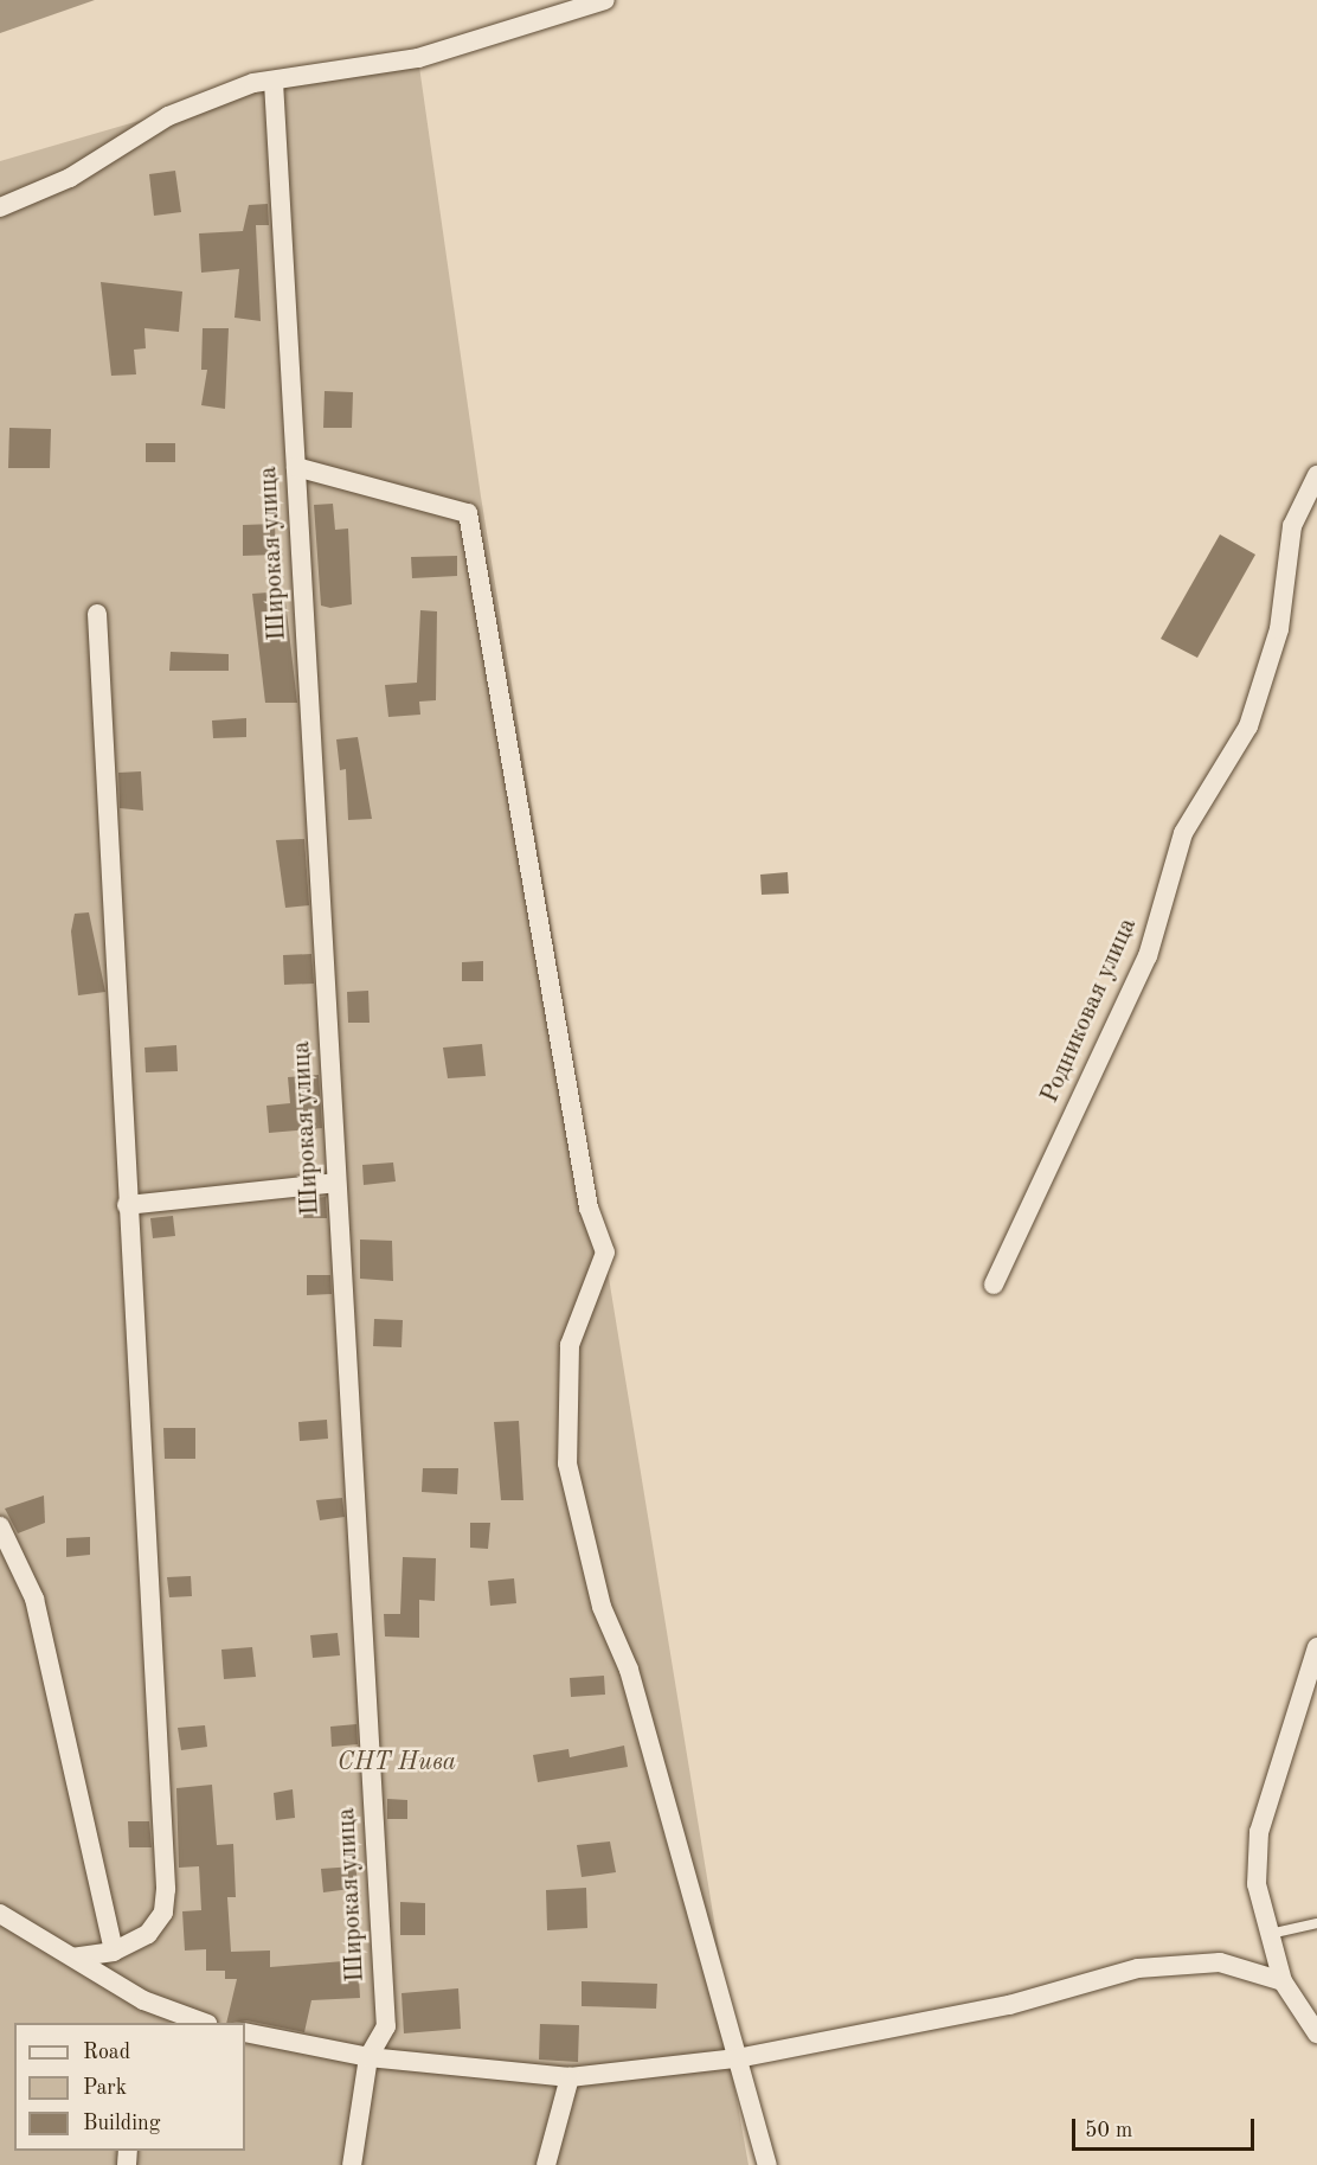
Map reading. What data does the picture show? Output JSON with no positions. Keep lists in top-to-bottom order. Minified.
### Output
{"streets":{"street":["Широкая улица","Родниковая улица"]},"parks":["СНТ Нива"],"legend":["Road","Park","Building"],"scale_bar":"50 m"}
